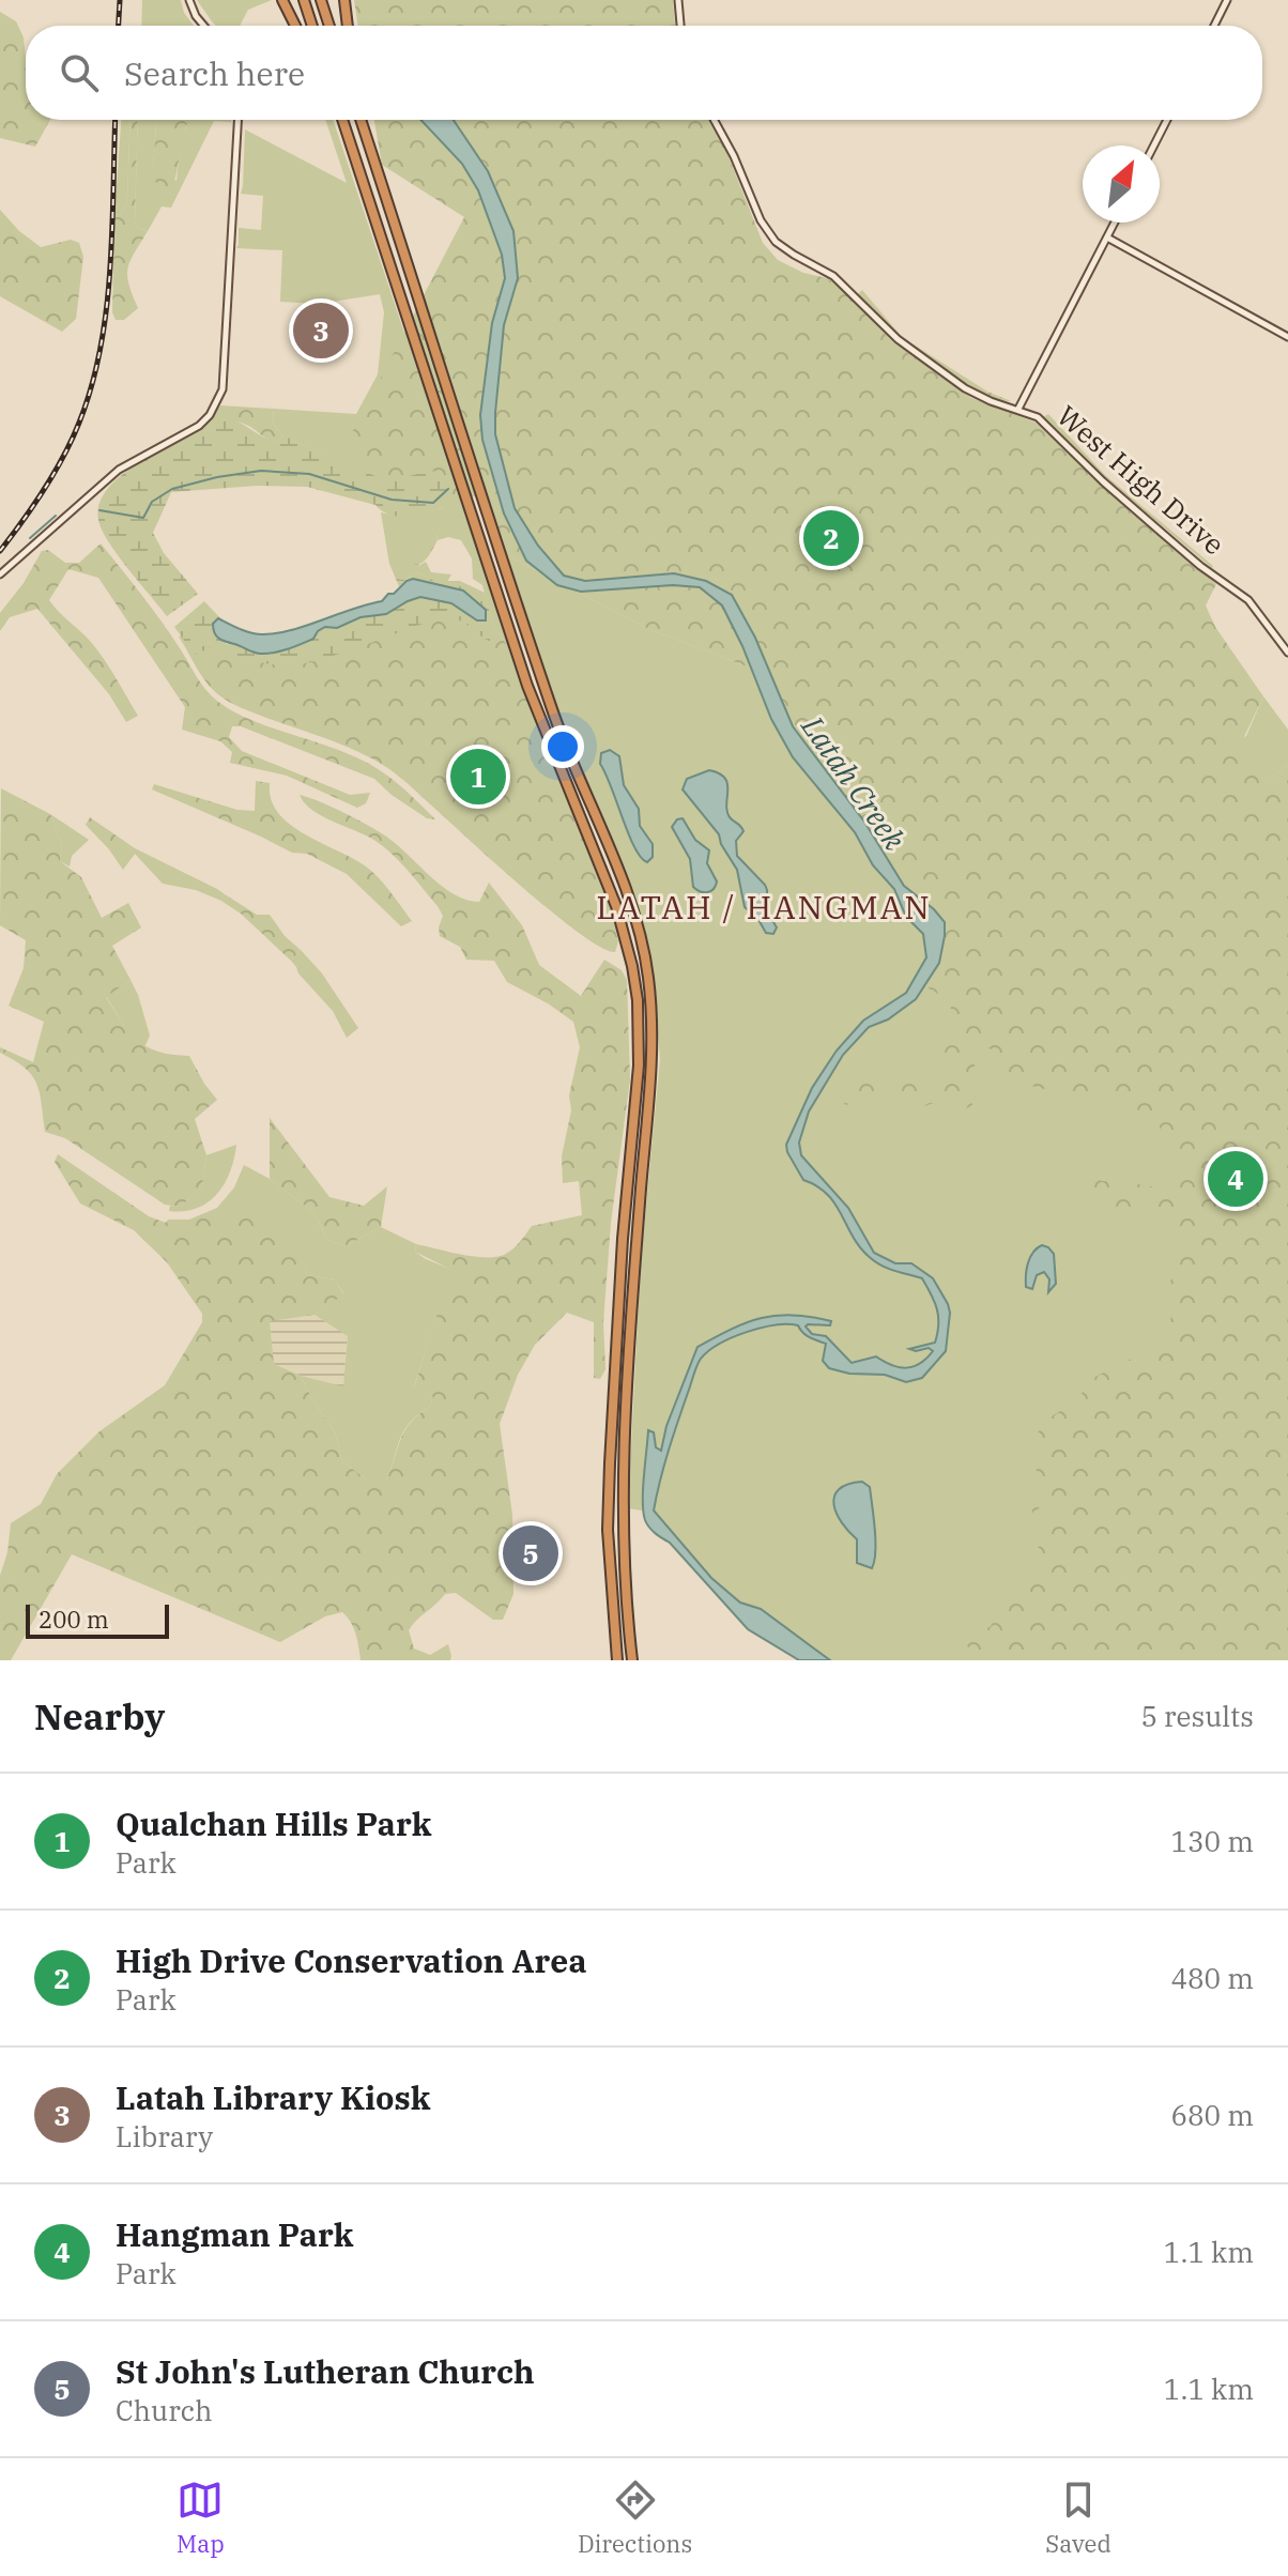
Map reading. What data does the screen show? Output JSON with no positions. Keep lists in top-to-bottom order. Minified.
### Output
{"streets":{"main road":["West High Drive"]},"districts":["LATAH / HANGMAN"],"water":["Latah Creek"],"scale_bar":"200 m","north":"top right","page":{"search":"Search here","pins":["3","2","1","4","5"],"scale":"200 m","heading":["Nearby","5 results"],"list":[{"mark":"1","name":"Qualchan Hills Park","note":"Park","value":"130 m"},{"mark":"2","name":"High Drive Conservation Area","note":"Park","value":"480 m"},{"mark":"3","name":"Latah Library Kiosk","note":"Library","value":"680 m"},{"mark":"4","name":"Hangman Park","note":"Park","value":"1.1 km"},{"mark":"5","name":"St John's Lutheran Church","note":"Church","value":"1.1 km"}],"nav":["Map","Directions","Saved"]}}
